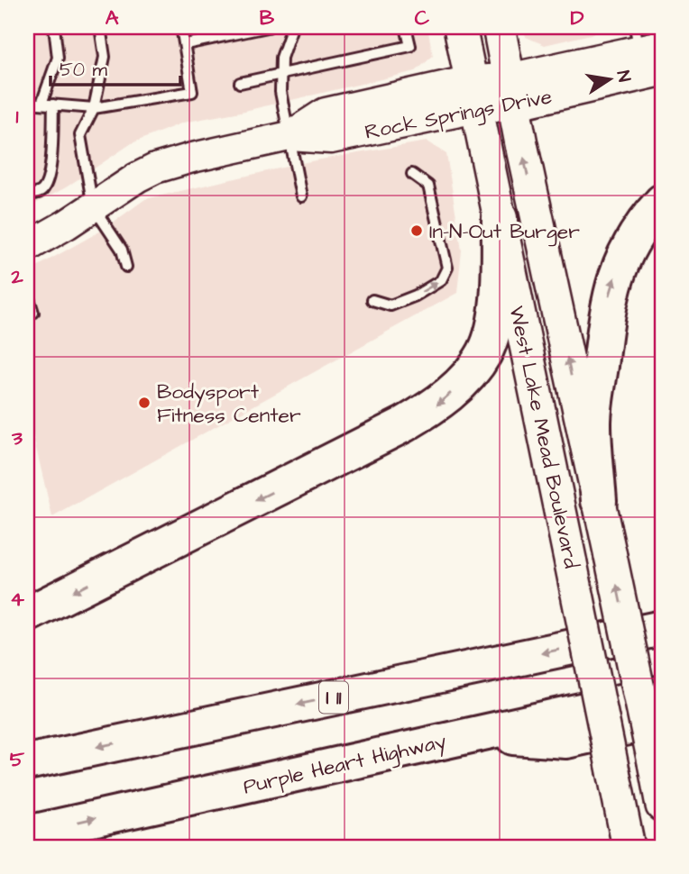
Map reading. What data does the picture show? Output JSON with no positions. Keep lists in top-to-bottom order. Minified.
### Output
{"streets":{"highway":["I 11","Purple Heart Highway"],"main road":["West Lake Mead Boulevard"],"street":["Rock Springs Drive"]},"crossings":[["Rock Springs Drive","West Lake Mead Boulevard"]],"places":["In-N-Out Burger","Bodysport Fitness Center"],"scale_bar":"50 m","north":"right","grid":{"columns":["A","B","C","D"],"rows":["1","2","3","4","5"]}}
